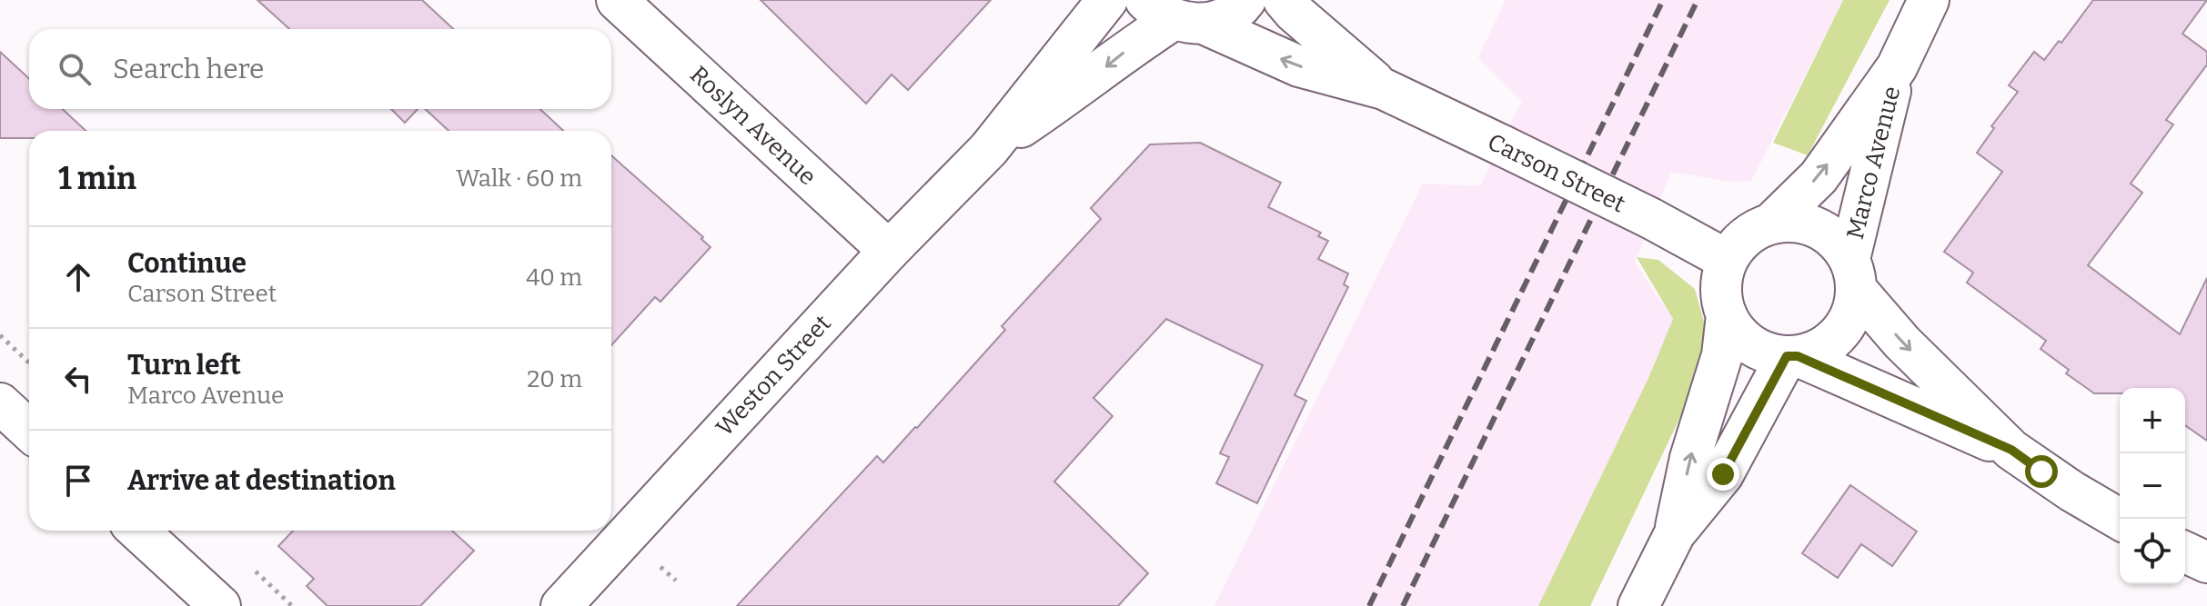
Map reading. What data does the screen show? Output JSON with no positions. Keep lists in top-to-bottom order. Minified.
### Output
{"streets":{"street":["Roslyn Avenue","Marco Avenue","Carson Street","Weston Street"]},"crossings":[["Roslyn Avenue","Weston Street"],["Marco Avenue","Carson Street"],["Carson Street","Weston Street"]],"one_way":["Marco Avenue"],"page":{"search":"Search here","heading":["1 min","Walk · 60 m"],"list":[["Continue","Carson Street","40 m"],["Turn left","Marco Avenue","20 m"],"Arrive at destination"],"map_buttons":["+","−"]}}
